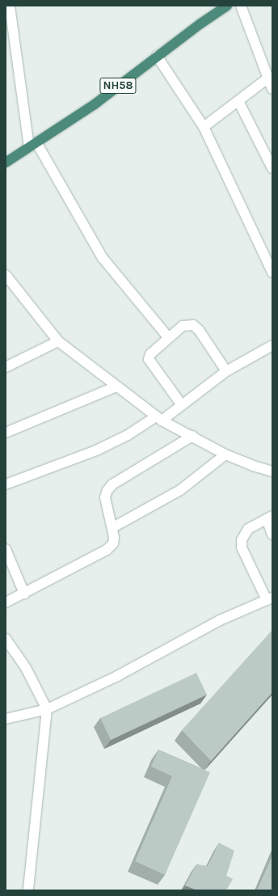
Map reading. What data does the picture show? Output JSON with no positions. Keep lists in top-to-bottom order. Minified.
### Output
{"streets":{"highway":["NH58"]}}
